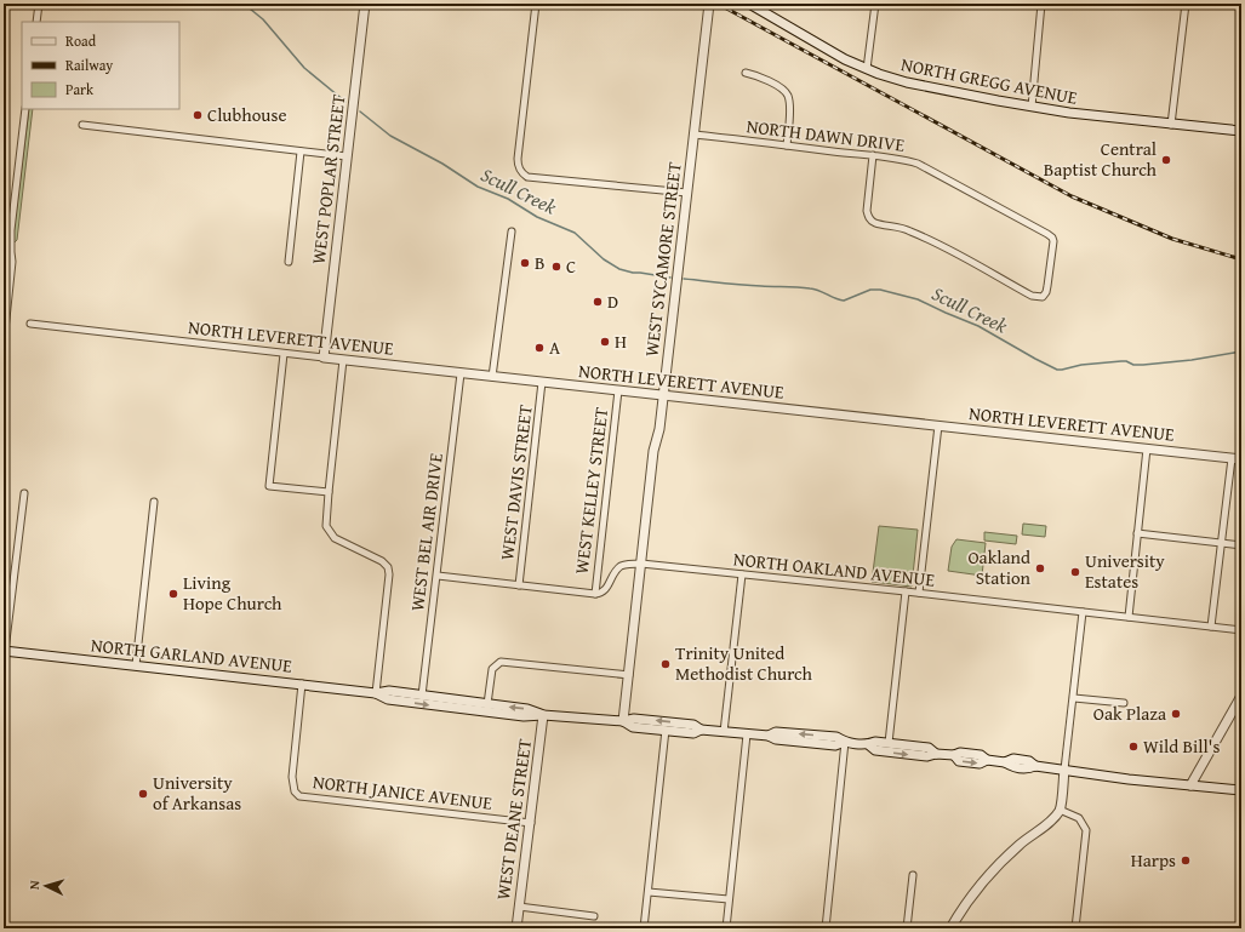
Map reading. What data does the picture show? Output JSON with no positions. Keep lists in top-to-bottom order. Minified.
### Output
{"streets":{"street":["NORTH GREGG AVENUE","NORTH DAWN DRIVE","WEST POPLAR STREET","WEST SYCAMORE STREET","NORTH LEVERETT AVENUE","WEST DAVIS STREET","WEST KELLEY STREET","WEST BEL AIR DRIVE","NORTH OAKLAND AVENUE","NORTH GARLAND AVENUE","NORTH JANICE AVENUE","WEST DEANE STREET"]},"crossings":[["NORTH DAWN DRIVE","WEST SYCAMORE STREET"],["WEST POPLAR STREET","NORTH LEVERETT AVENUE"],["WEST SYCAMORE STREET","NORTH LEVERETT AVENUE"],["WEST SYCAMORE STREET","NORTH OAKLAND AVENUE"],["WEST SYCAMORE STREET","NORTH GARLAND AVENUE"],["NORTH LEVERETT AVENUE","WEST DAVIS STREET"],["NORTH LEVERETT AVENUE","WEST KELLEY STREET"],["NORTH LEVERETT AVENUE","WEST BEL AIR DRIVE"],["WEST KELLEY STREET","NORTH OAKLAND AVENUE"],["WEST BEL AIR DRIVE","NORTH GARLAND AVENUE"],["NORTH GARLAND AVENUE","NORTH JANICE AVENUE"],["NORTH GARLAND AVENUE","WEST DEANE STREET"],["NORTH JANICE AVENUE","WEST DEANE STREET"]],"water":["Scull Creek"],"places":["Clubhouse","Central Baptist Church","B","C","D","H","A","Oakland Station","University Estates","Living Hope Church","Trinity United Methodist Church","Oak Plaza","Wild Bill's","University of Arkansas","Harps"],"legend":["Road","Railway","Park"],"north":"left"}
